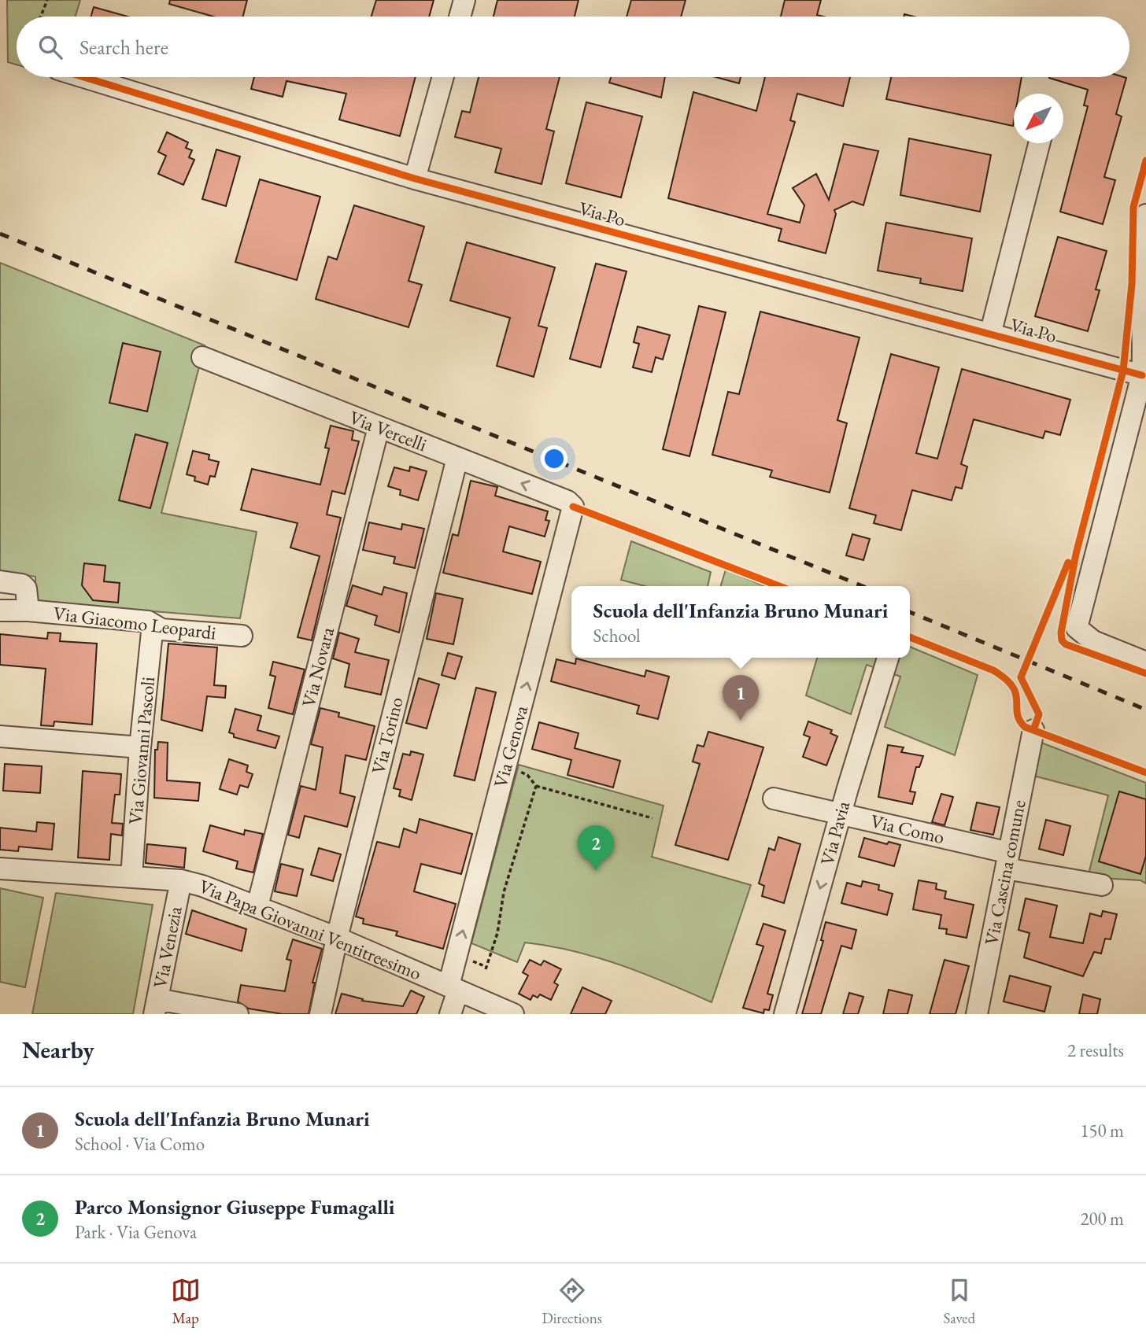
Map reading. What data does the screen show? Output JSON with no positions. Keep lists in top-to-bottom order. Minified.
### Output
{"streets":{"street":["Via Po","Via Vercelli","Via Giacomo Leopardi","Via Novara","Via Torino","Via Genova","Via Giovanni Pascoli","Via Como","Via Pavia","Via Cascina comune","Via Papa Giovanni Ventitreesimo","Via Venezia"]},"crossings":[["Via Vercelli","Via Novara"],["Via Vercelli","Via Torino"],["Via Vercelli","Via Genova"],["Via Giacomo Leopardi","Via Giovanni Pascoli"],["Via Novara","Via Papa Giovanni Ventitreesimo"],["Via Torino","Via Papa Giovanni Ventitreesimo"],["Via Genova","Via Papa Giovanni Ventitreesimo"],["Via Giovanni Pascoli","Via Papa Giovanni Ventitreesimo"],["Via Como","Via Pavia"],["Via Como","Via Cascina comune"],["Via Papa Giovanni Ventitreesimo","Via Venezia"]],"one_way":["Via Genova","Via Pavia"],"north":"bottom left","page":{"search":"Search here","popup":["Scuola dell'Infanzia Bruno Munari","School"],"pins":["1","2"],"heading":["Nearby","2 results"],"list":[{"mark":"1","name":"Scuola dell'Infanzia Bruno Munari","note":"School · Via Como","value":"150 m"},{"mark":"2","name":"Parco Monsignor Giuseppe Fumagalli","note":"Park · Via Genova","value":"200 m"}],"nav":["Map","Directions","Saved"]}}
